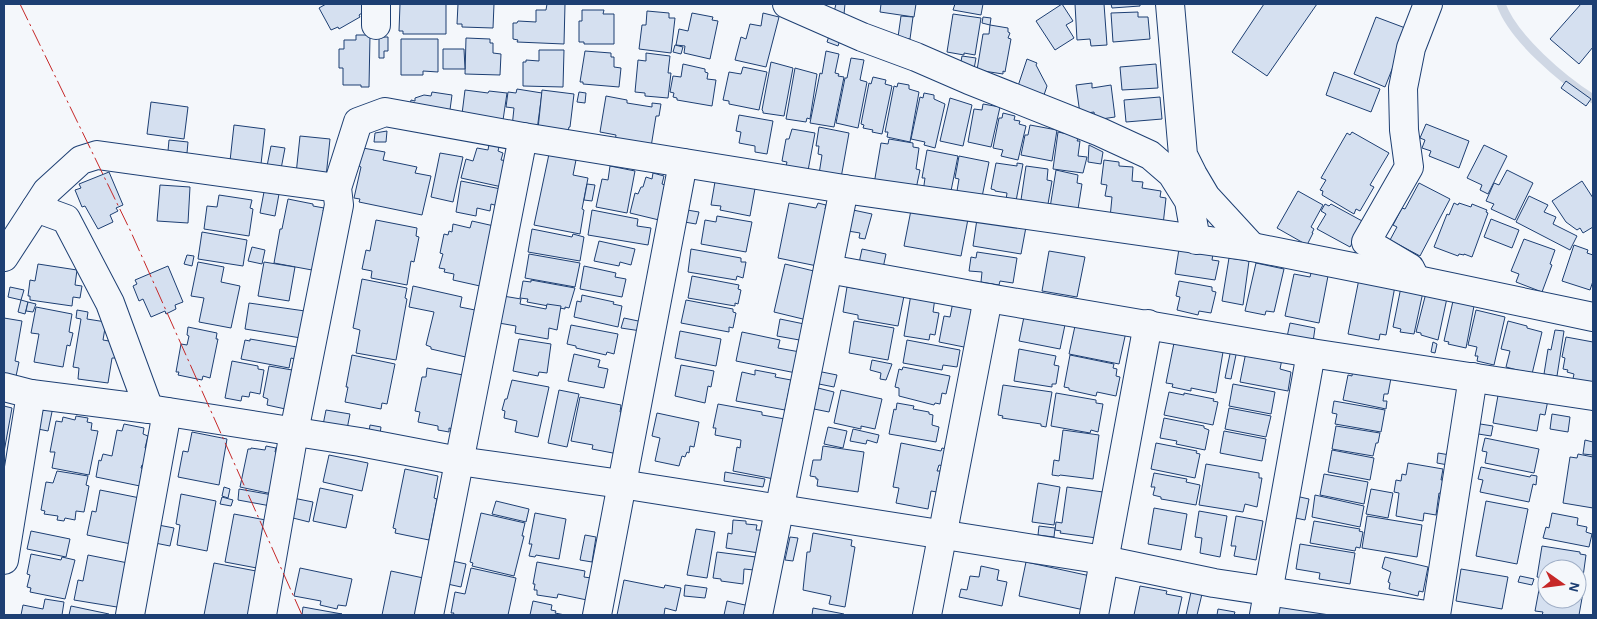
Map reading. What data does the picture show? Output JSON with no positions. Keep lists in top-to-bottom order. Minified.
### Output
{"north":"right"}
